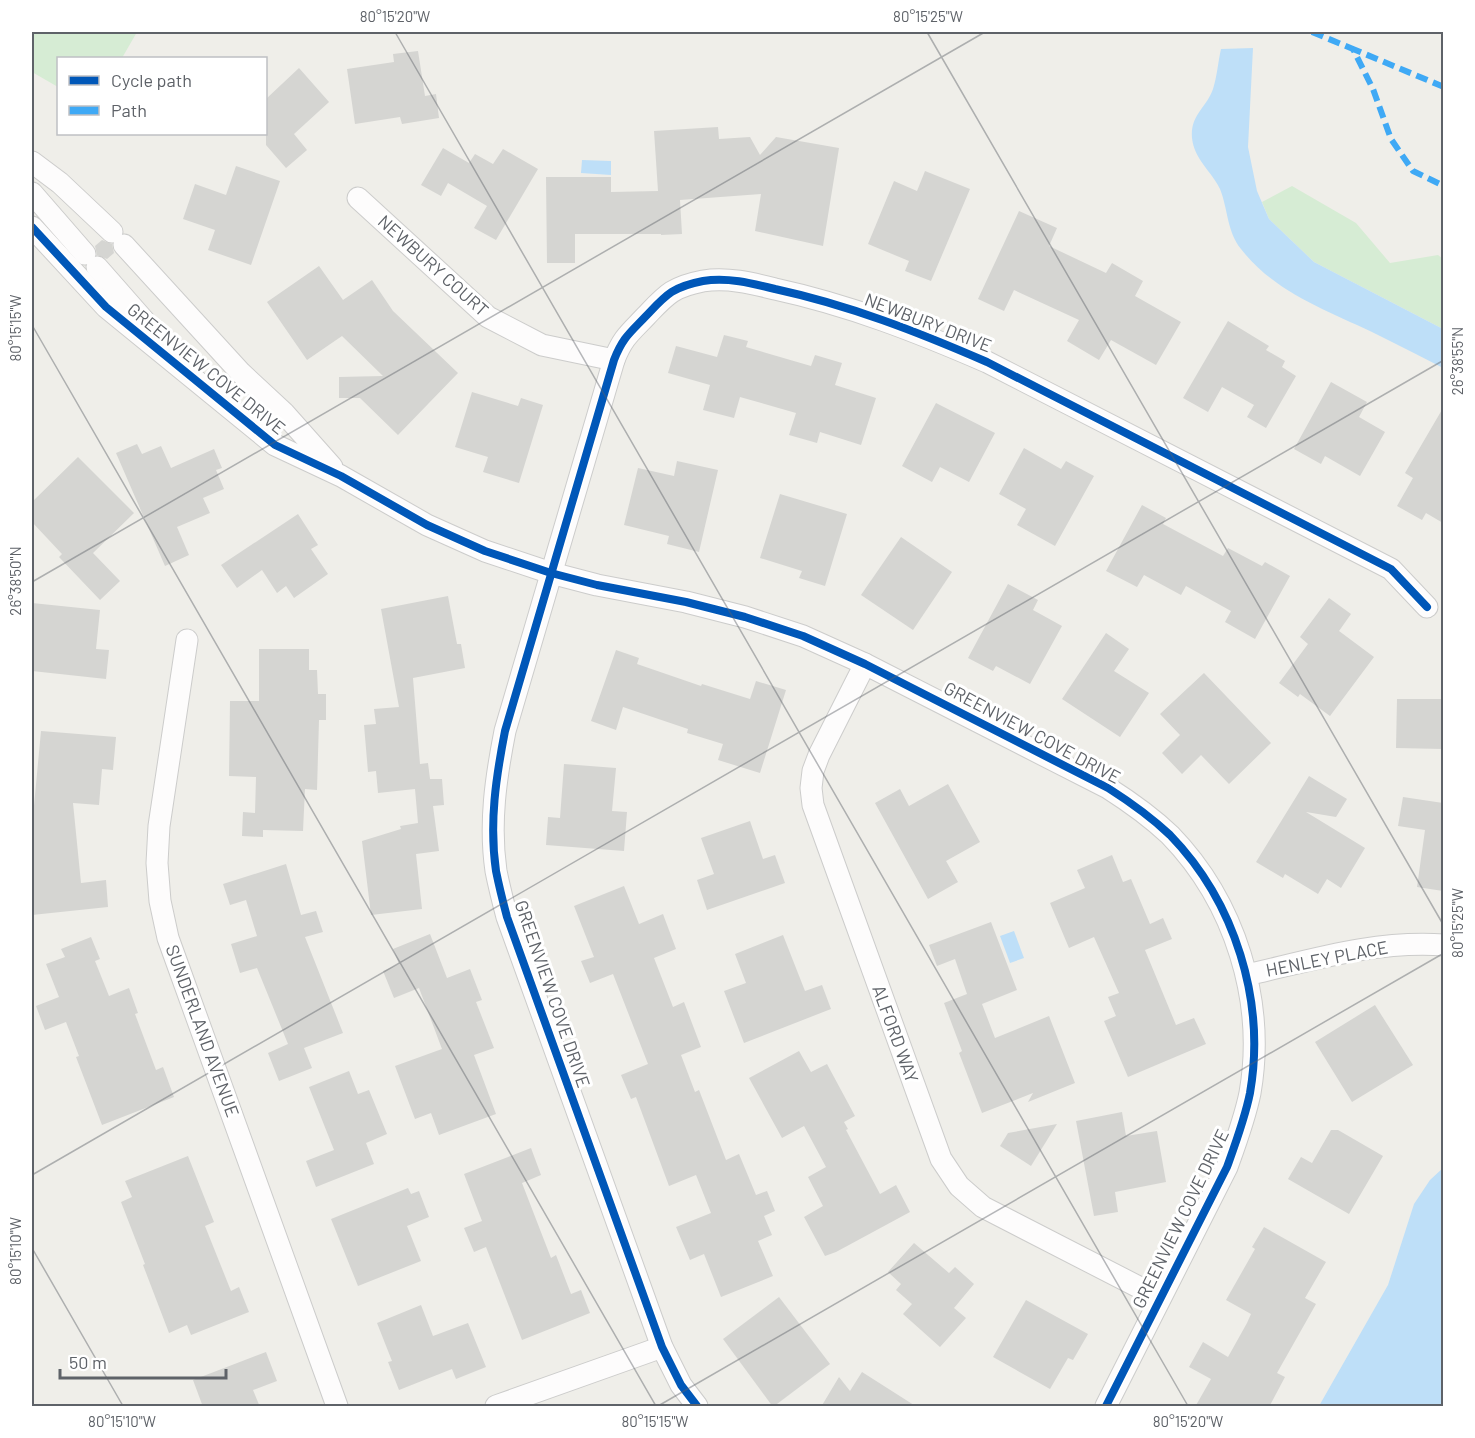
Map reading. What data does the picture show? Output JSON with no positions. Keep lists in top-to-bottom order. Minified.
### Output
{"streets":{"street":["NEWBURY COURT","NEWBURY DRIVE","GREENVIEW COVE DRIVE","HENLEY PLACE","SUNDERLAND AVENUE","ALFORD WAY"]},"crossings":[["NEWBURY COURT","NEWBURY DRIVE"],["NEWBURY DRIVE","GREENVIEW COVE DRIVE"],["GREENVIEW COVE DRIVE","HENLEY PLACE"],["GREENVIEW COVE DRIVE","ALFORD WAY"]],"legend":["Cycle path","Path"],"scale_bar":"50 m","coordinates":["80°15'20\"W","80°15'25\"W","80°15'15\"W","26°38'55\"N","26°38'50\"N","80°15'10\"W"]}
